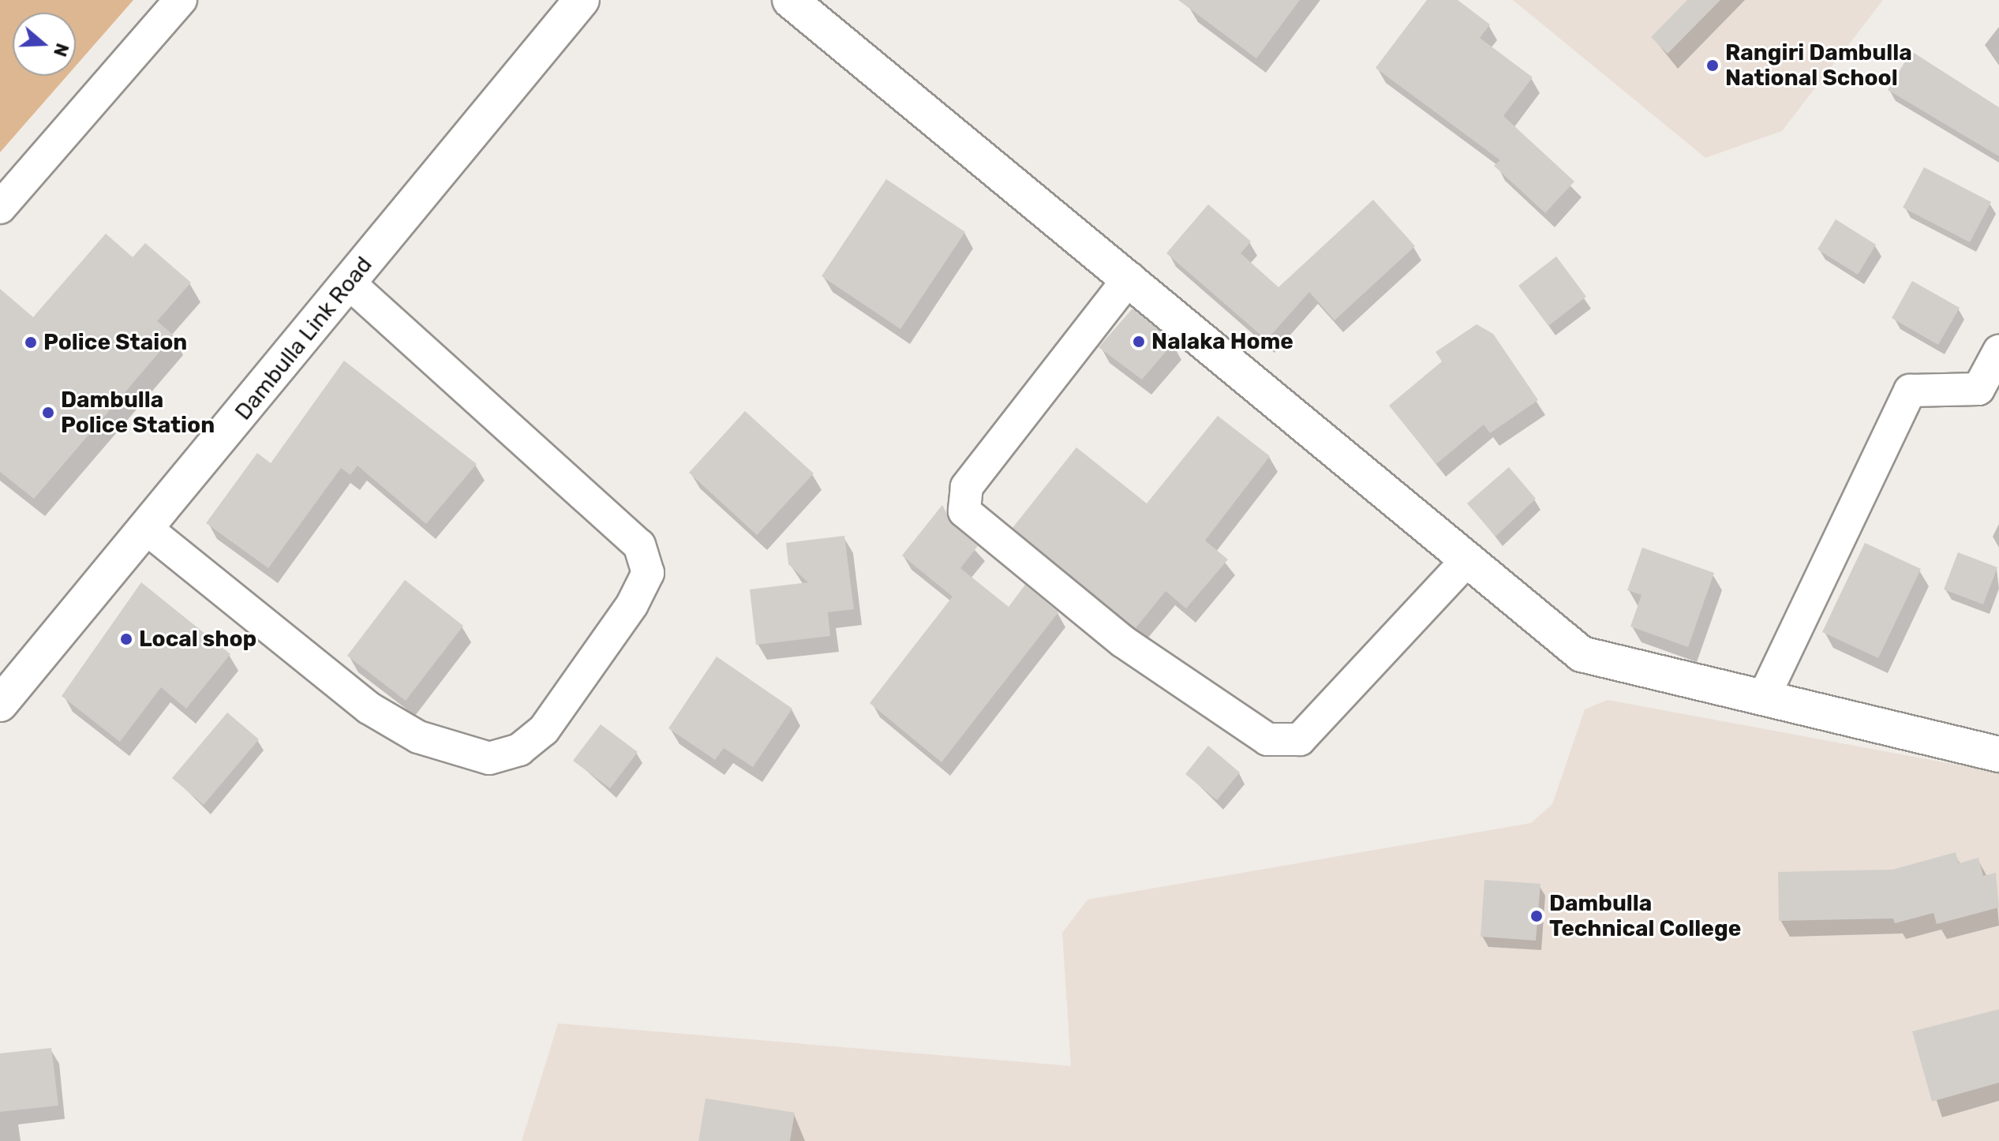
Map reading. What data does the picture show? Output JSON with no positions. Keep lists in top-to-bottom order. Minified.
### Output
{"streets":{"street":["Dambulla Link Road"]},"places":["Rangiri Dambulla National School","Nalaka Home","Police Staion","Dambulla Police Station","Local shop","Dambulla Technical College"],"north":"right"}
